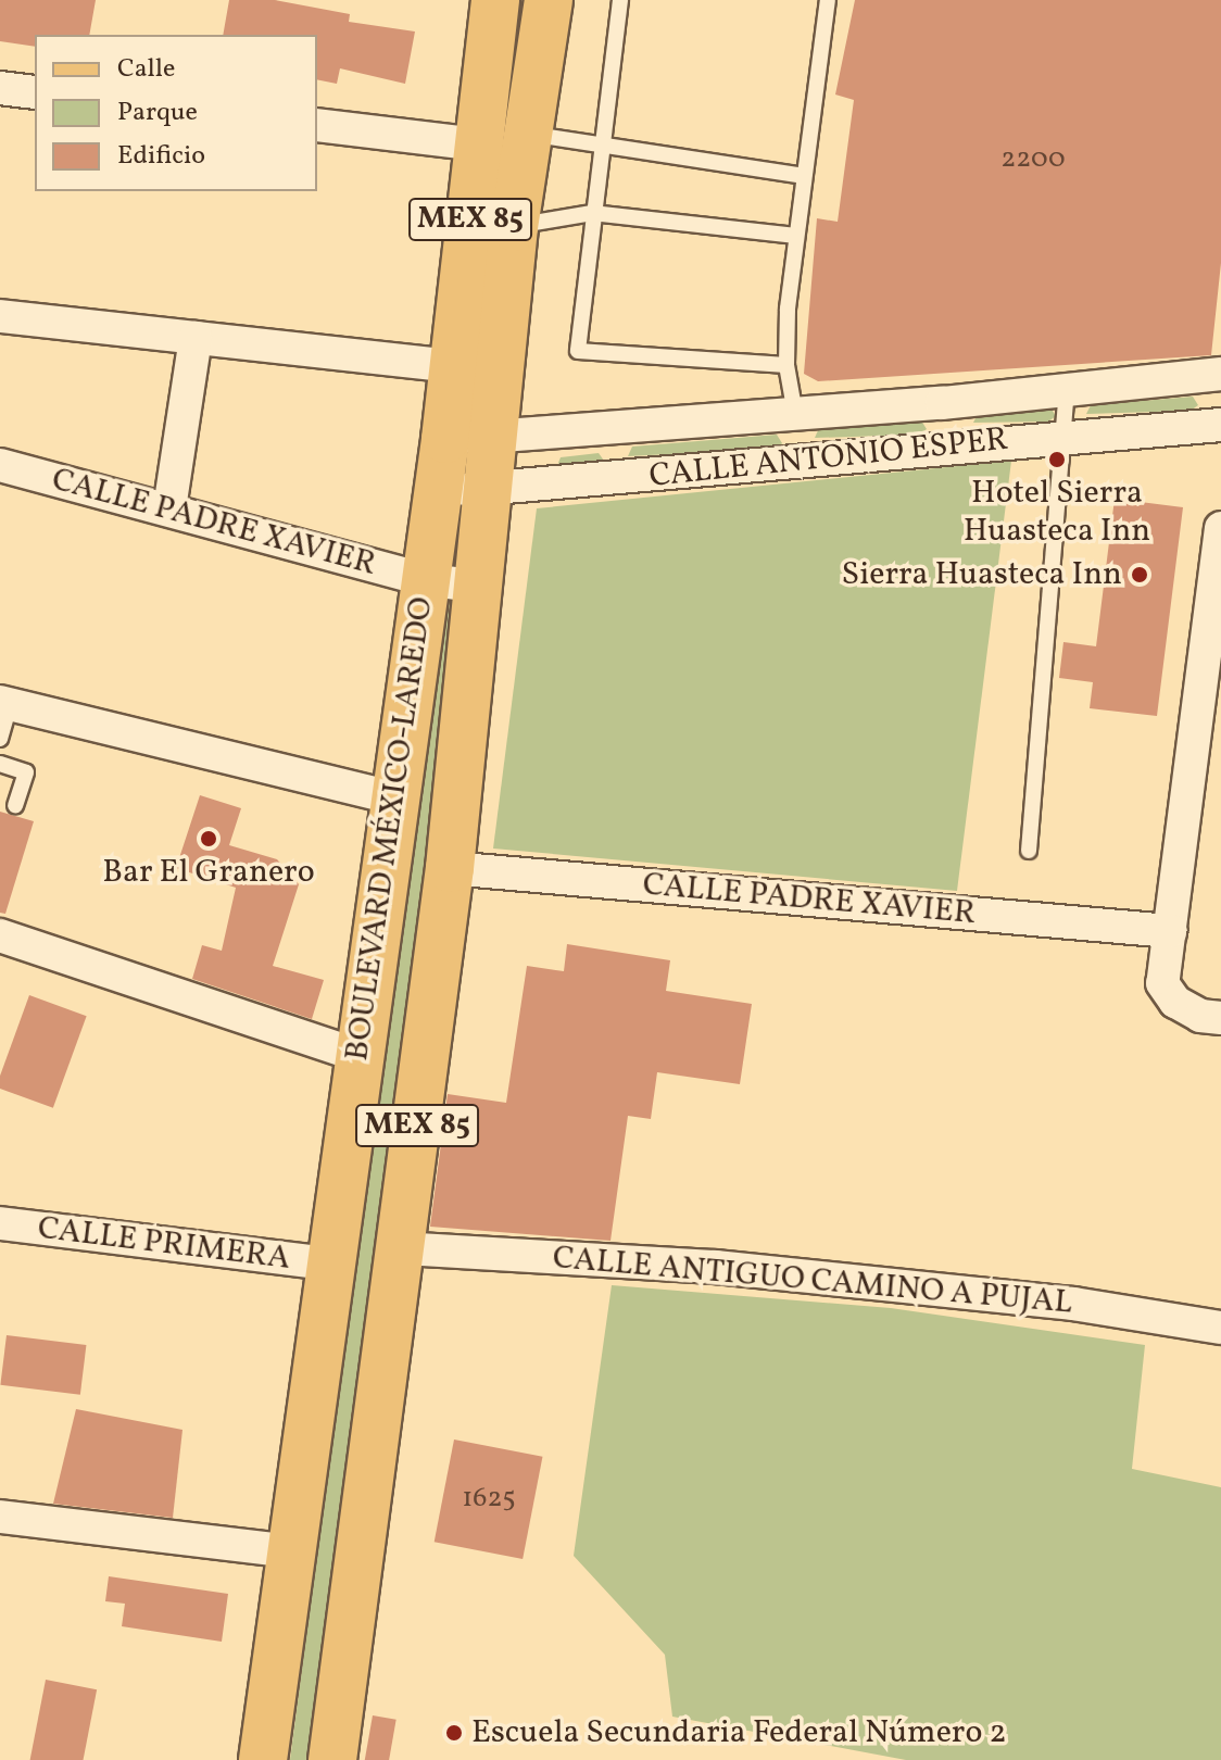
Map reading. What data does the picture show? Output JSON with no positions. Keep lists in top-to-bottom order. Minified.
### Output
{"streets":{"main road":["MEX 85","BOULEVARD MÉXICO-LAREDO"],"street":["CALLE ANTONIO ESPER","CALLE PADRE XAVIER","CALLE PRIMERA","CALLE ANTIGUO CAMINO A PUJAL"]},"crossings":[["CALLE ANTONIO ESPER","BOULEVARD MÉXICO-LAREDO"],["CALLE PADRE XAVIER","BOULEVARD MÉXICO-LAREDO"],["BOULEVARD MÉXICO-LAREDO","CALLE PRIMERA"],["BOULEVARD MÉXICO-LAREDO","CALLE ANTIGUO CAMINO A PUJAL"]],"places":["Hotel Sierra Huasteca Inn","Sierra Huasteca Inn","Bar El Granero","Escuela Secundaria Federal Número 2"],"house_numbers":["2200","1625"],"legend":["Calle","Parque","Edificio"]}
